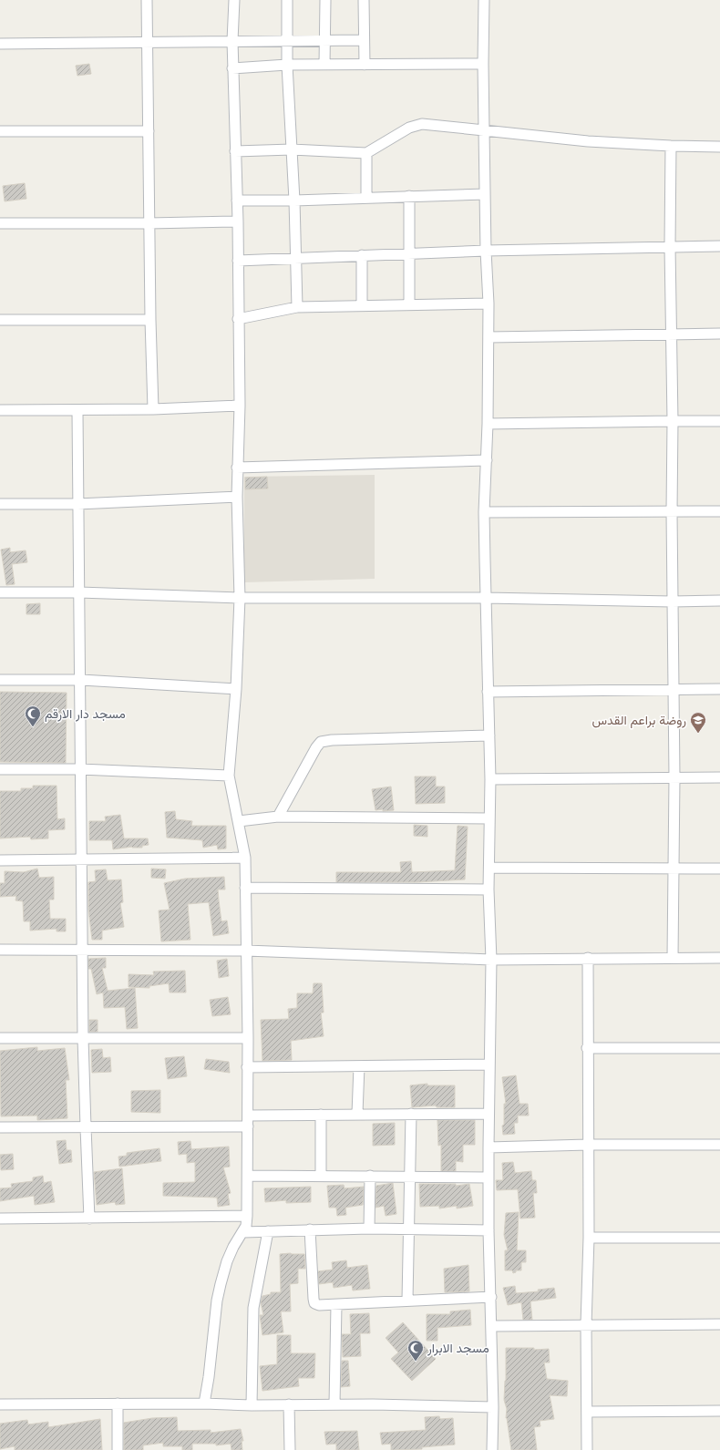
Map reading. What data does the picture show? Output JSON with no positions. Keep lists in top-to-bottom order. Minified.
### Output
{"places":{"mosque":["مسجد دار الارقم","مسجد الابرار"],"school or university":["روضة براعم القدس"]}}
